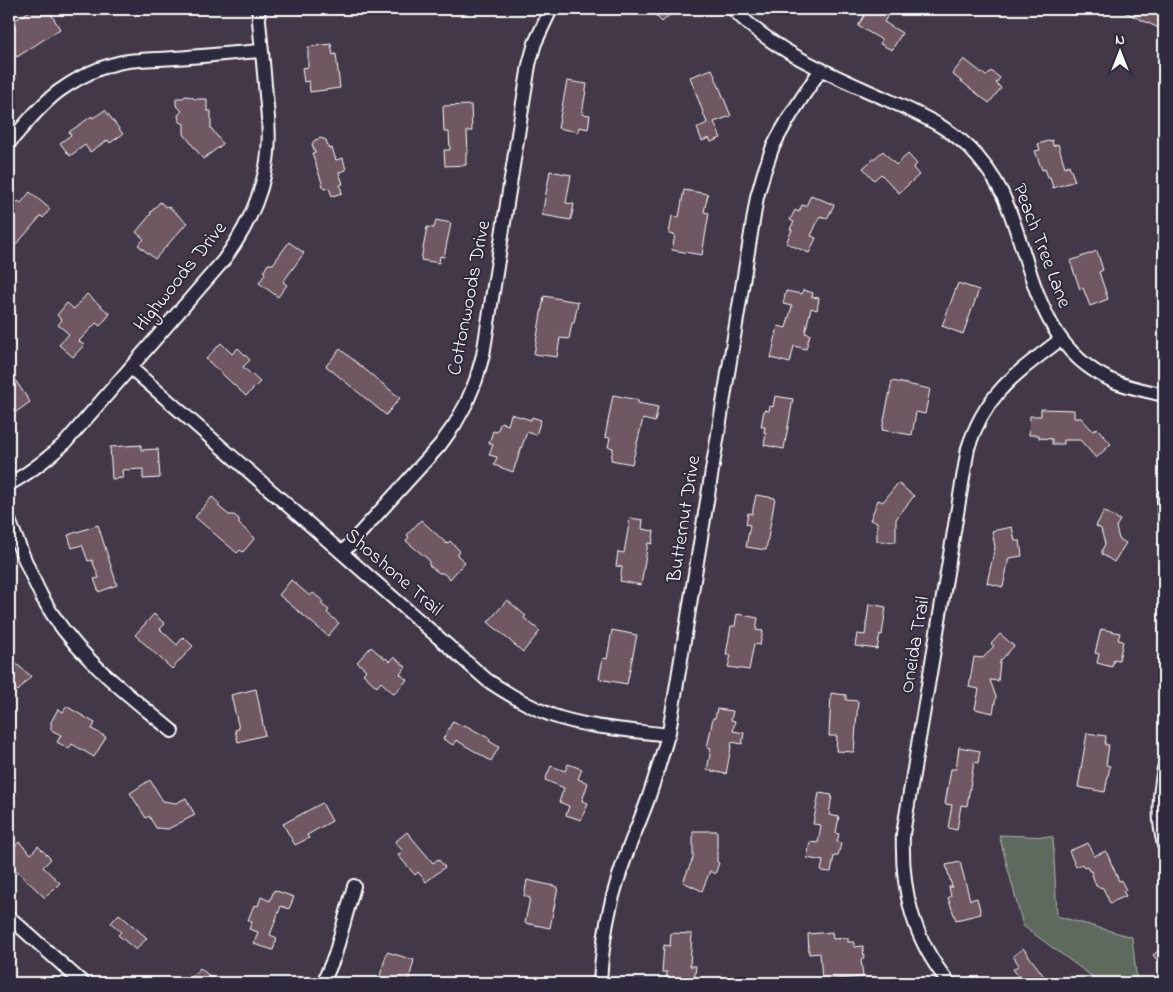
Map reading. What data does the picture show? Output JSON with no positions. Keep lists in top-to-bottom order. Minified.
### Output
{"streets":{"street":["Peach Tree Lane","Highwoods Drive","Cottonwoods Drive","Butternut Drive","Shoshone Trail","Oneida Trail"]},"crossings":[["Peach Tree Lane","Butternut Drive"],["Peach Tree Lane","Oneida Trail"],["Highwoods Drive","Shoshone Trail"],["Cottonwoods Drive","Shoshone Trail"],["Butternut Drive","Shoshone Trail"]],"north":"top"}
